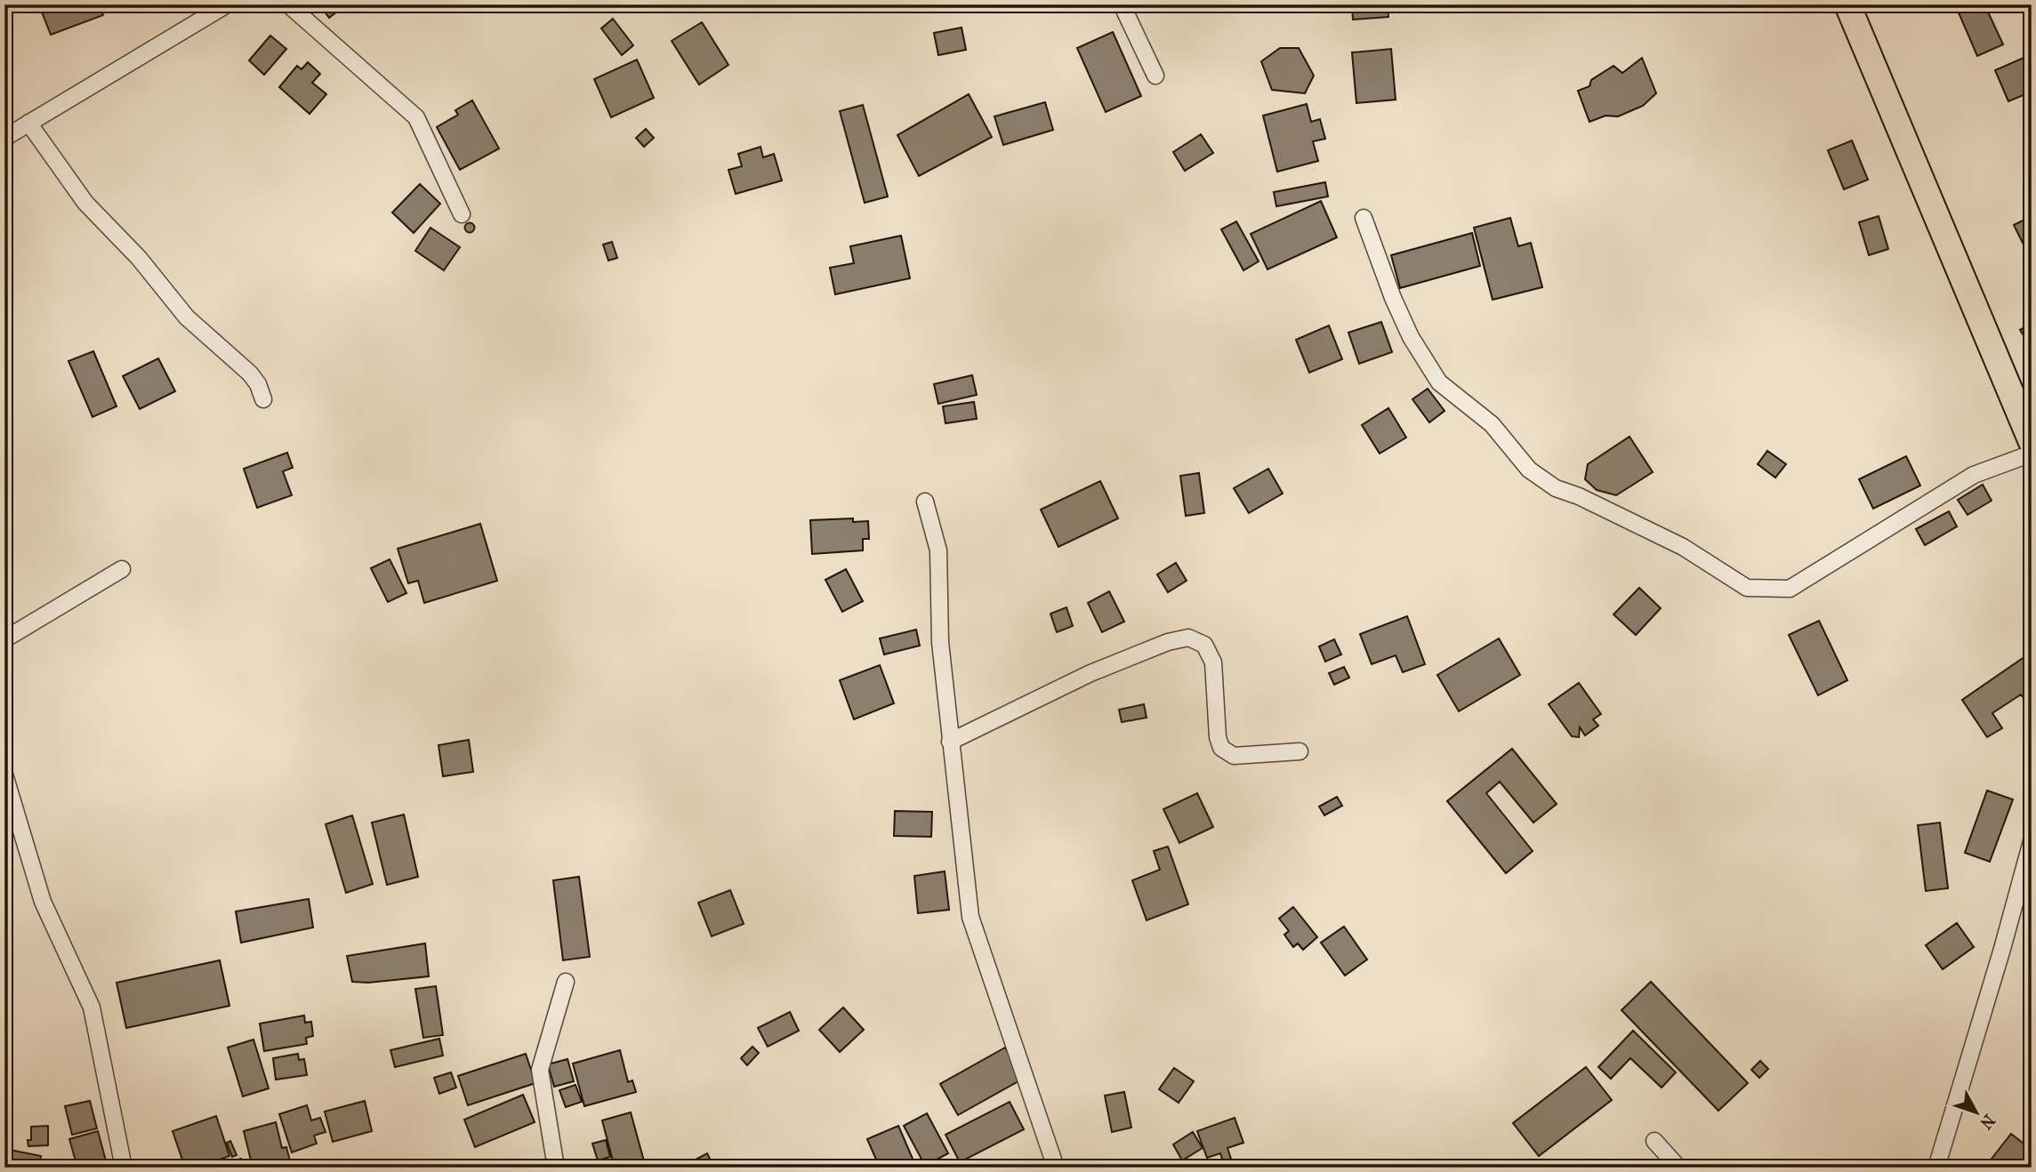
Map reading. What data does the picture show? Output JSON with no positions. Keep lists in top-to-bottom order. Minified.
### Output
{"north":"bottom right"}
